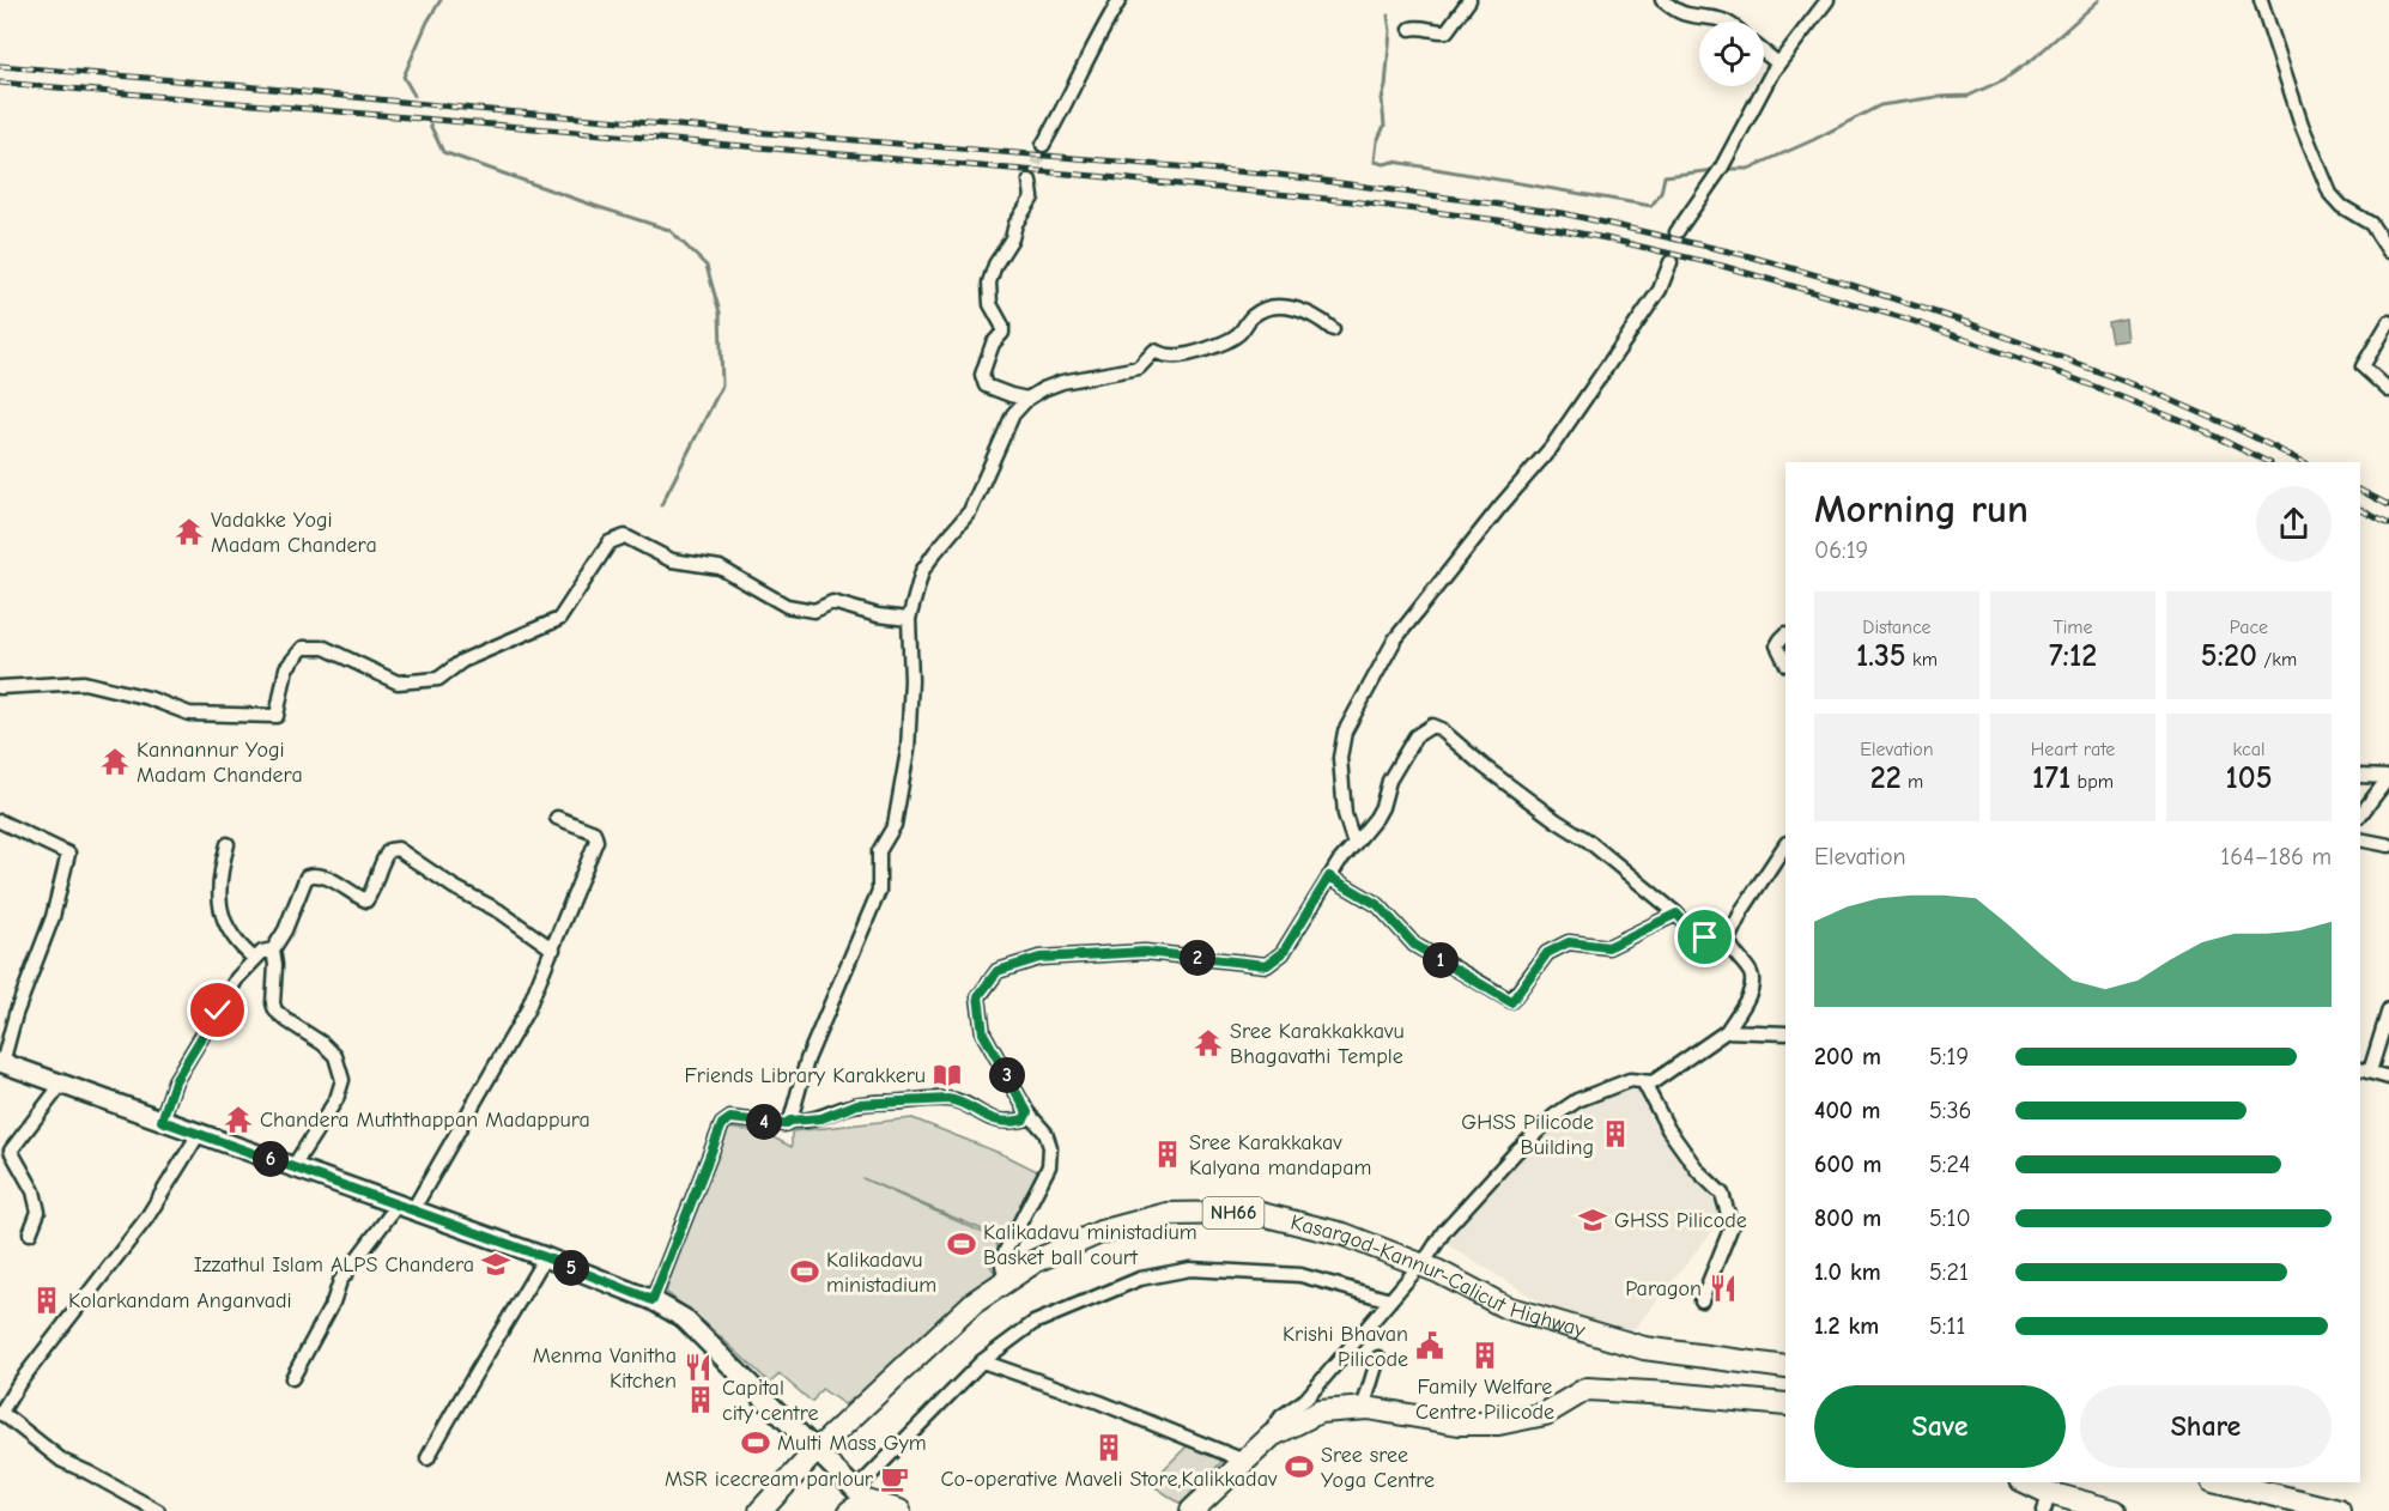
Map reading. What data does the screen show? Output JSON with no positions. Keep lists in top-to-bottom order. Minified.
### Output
{"streets":{"highway":["NH66","Kasargod-Kannur-Calicut Highway"]},"places":{"temple":["Vadakke Yogi Madam Chandera","Kannannur Yogi Madam Chandera","Sree Karakkakkavu Bhagavathi Temple","Chandera Muththappan Madappura"],"library":["Friends Library Karakkeru"],"building":["GHSS Pilicode Building","Sree Karakkakav Kalyana mandapam","Kolarkandam Anganvadi","Family Welfare Centre Pilicode","Capital city centre","Co-operative Maveli Store,Kalikkadav"],"school or university":["GHSS Pilicode","Izzathul Islam ALPS Chandera"],"sports":["Kalikadavu ministadium Basket ball court","Kalikadavu ministadium","Multi Mass Gym","Sree sree Yoga Centre"],"restaurant":["Paragon","Menma Vanitha Kitchen"],"public building":["Krishi Bhavan Pilicode"],"cafe":["MSR icecream parlour"]},"page":{"heading":["Morning run","06:19"],"stats":[["Distance","1.35 km"],["Time","7:12"],["Pace","5:20 /km"],["Elevation","22 m"],["Heart rate","171 bpm"],["kcal","105"]],"chart":["Elevation","164–186 m"],"pins":["2","1","3","4","6","5"],"list":[{"name":"200 m","note":"5:19"},{"name":"400 m","note":"5:36"},{"name":"600 m","note":"5:24"},{"name":"800 m","note":"5:10"},{"name":"1.0 km","note":"5:21"},{"name":"1.2 km","note":"5:11"}],"buttons":["Save","Share"]}}
